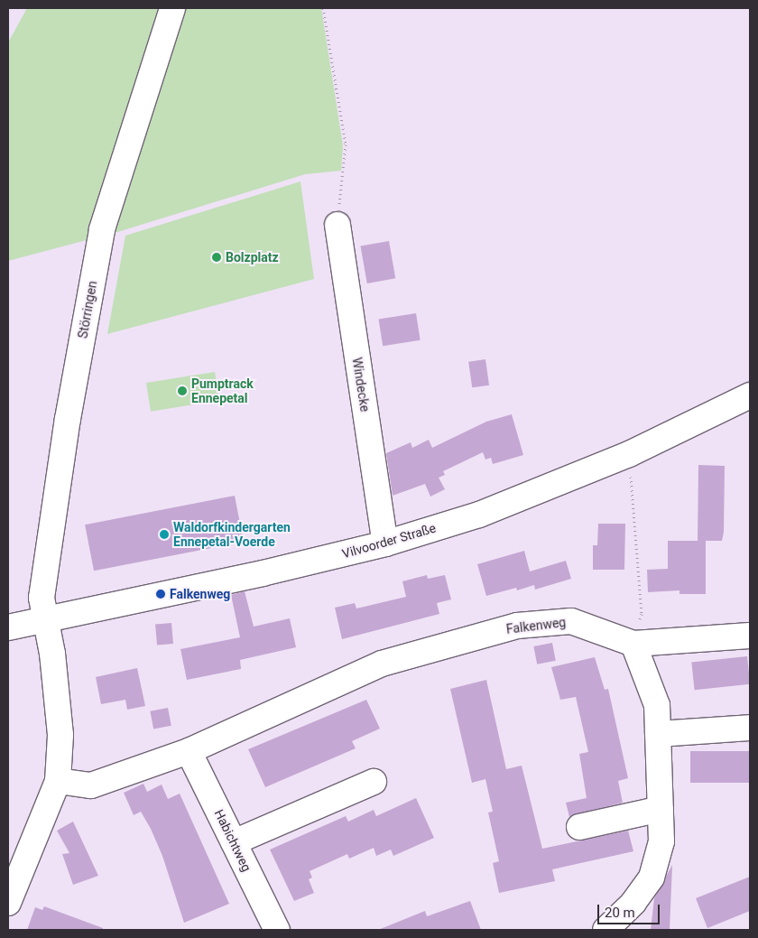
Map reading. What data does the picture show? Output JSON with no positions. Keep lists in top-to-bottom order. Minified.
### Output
{"streets":{"street":["Störringen","Windecke","Vilvoorder Straße","Falkenweg","Habichtweg"]},"crossings":[["Störringen","Vilvoorder Straße"],["Störringen","Falkenweg"],["Windecke","Vilvoorder Straße"],["Falkenweg","Habichtweg"]],"places":["Bolzplatz","Pumptrack Ennepetal","Waldorfkindergarten Ennepetal-Voerde","Falkenweg"],"scale_bar":"20 m"}
